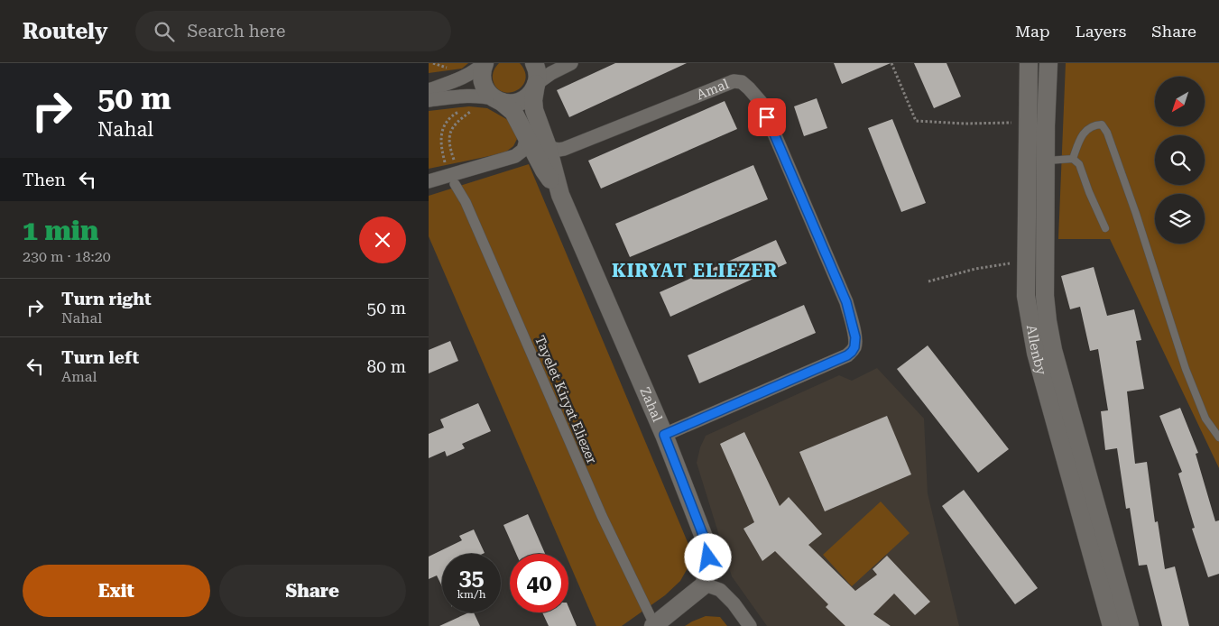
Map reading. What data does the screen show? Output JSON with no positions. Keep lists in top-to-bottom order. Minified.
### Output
{"streets":{"street":["Amal","Allenby","Tayelet Kiryat Eliezer","Zahal"]},"crossings":[["Amal","Zahal"]],"districts":["KIRYAT ELIEZER"],"north":"bottom left","page":{"header":"Routely","search":"Search here","nav":["Map","Layers","Share"],"turn":["50 m","Nahal"],"then":"Then","heading":["1 min","230 m · 18:20"],"list":[{"name":"Turn right","note":"Nahal","value":"50 m"},{"name":"Turn left","note":"Amal","value":"80 m"}],"speed":"35 km/h","limit":"40","buttons":["Exit","Share"]}}
